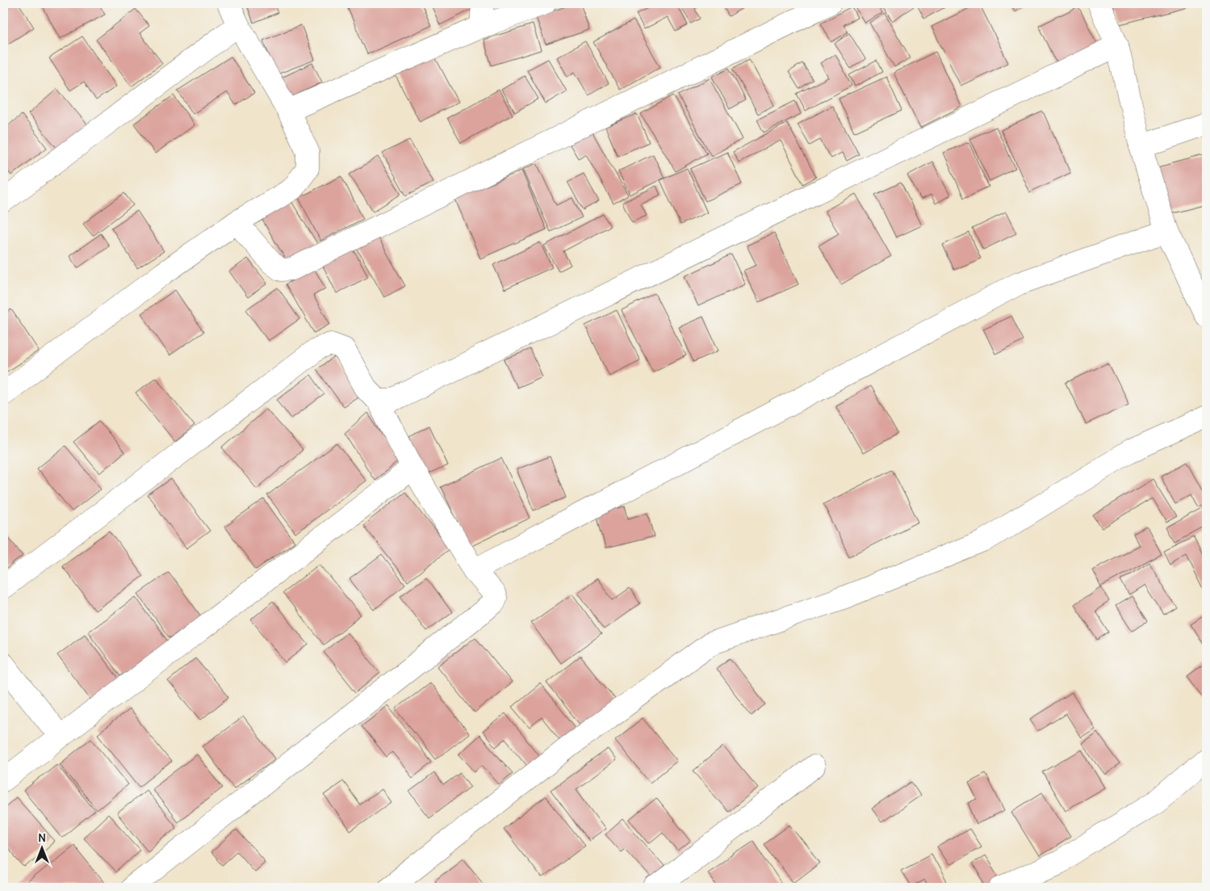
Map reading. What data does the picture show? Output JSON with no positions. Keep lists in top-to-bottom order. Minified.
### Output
{"north":"top"}
